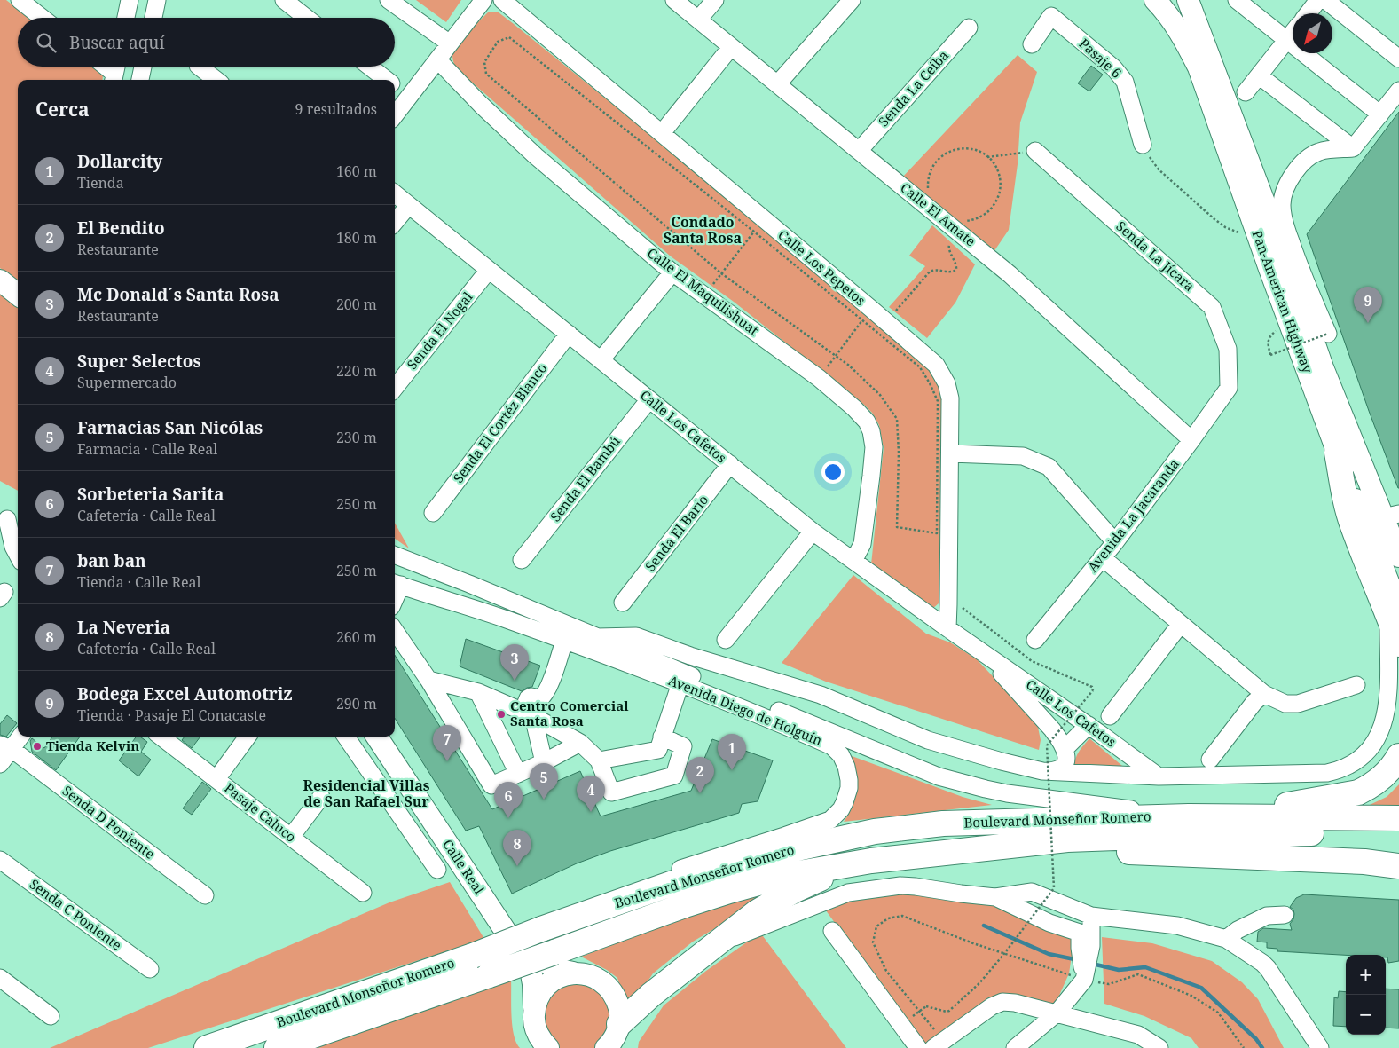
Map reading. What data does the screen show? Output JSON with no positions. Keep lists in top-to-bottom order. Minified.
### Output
{"streets":{"highway":["Boulevard Monseñor Romero"],"main road":["Pan-American Highway","Calle Real"],"street":["Pasaje 6","Senda La Ceiba","Calle El Amate","Senda La Jícara","Calle Los Pepetos","Calle El Maquilishuat","Senda El Nogal","Senda El Cortéz Blanco","Calle Los Cafetos","Senda El Bambú","Avenida La Jacaranda","Senda El Barío","Avenida Diego de Holguín","Pasaje Caluco","Senda D Poniente","Senda C Poniente"]},"crossings":[["Senda La Ceiba","Calle El Amate"],["Calle El Amate","Avenida La Jacaranda"],["Senda La Jícara","Avenida La Jacaranda"],["Calle Los Pepetos","Calle Los Cafetos"],["Calle El Maquilishuat","Calle Los Cafetos"],["Senda El Nogal","Calle Los Cafetos"],["Senda El Cortéz Blanco","Calle Los Cafetos"],["Calle Los Cafetos","Senda El Bambú"],["Calle Los Cafetos","Senda El Barío"],["Avenida Diego de Holguín","Boulevard Monseñor Romero"]],"districts":["Condado Santa Rosa","Residencial Villas de San Rafael Sur"],"places":["Centro Comercial Santa Rosa","Tienda Kelvin"],"north":"bottom left","page":{"search":"Buscar aquí","heading":["Cerca","9 resultados"],"list":[{"mark":"1","name":"Dollarcity","note":"Tienda","value":"160 m"},{"mark":"2","name":"El Bendito","note":"Restaurante","value":"180 m"},{"mark":"3","name":"Mc Donald´s Santa Rosa","note":"Restaurante","value":"200 m"},{"mark":"4","name":"Super Selectos","note":"Supermercado","value":"220 m"},{"mark":"5","name":"Farnacias San Nicólas","note":"Farmacia · Calle Real","value":"230 m"},{"mark":"6","name":"Sorbeteria Sarita","note":"Cafetería · Calle Real","value":"250 m"},{"mark":"7","name":"ban ban","note":"Tienda · Calle Real","value":"250 m"},{"mark":"8","name":"La Neveria","note":"Cafetería · Calle Real","value":"260 m"},{"mark":"9","name":"Bodega Excel Automotriz","note":"Tienda · Pasaje El Conacaste","value":"290 m"}],"pins":["9","3","7","1","2","5","4","6","8"],"map_buttons":["+","−"]}}
